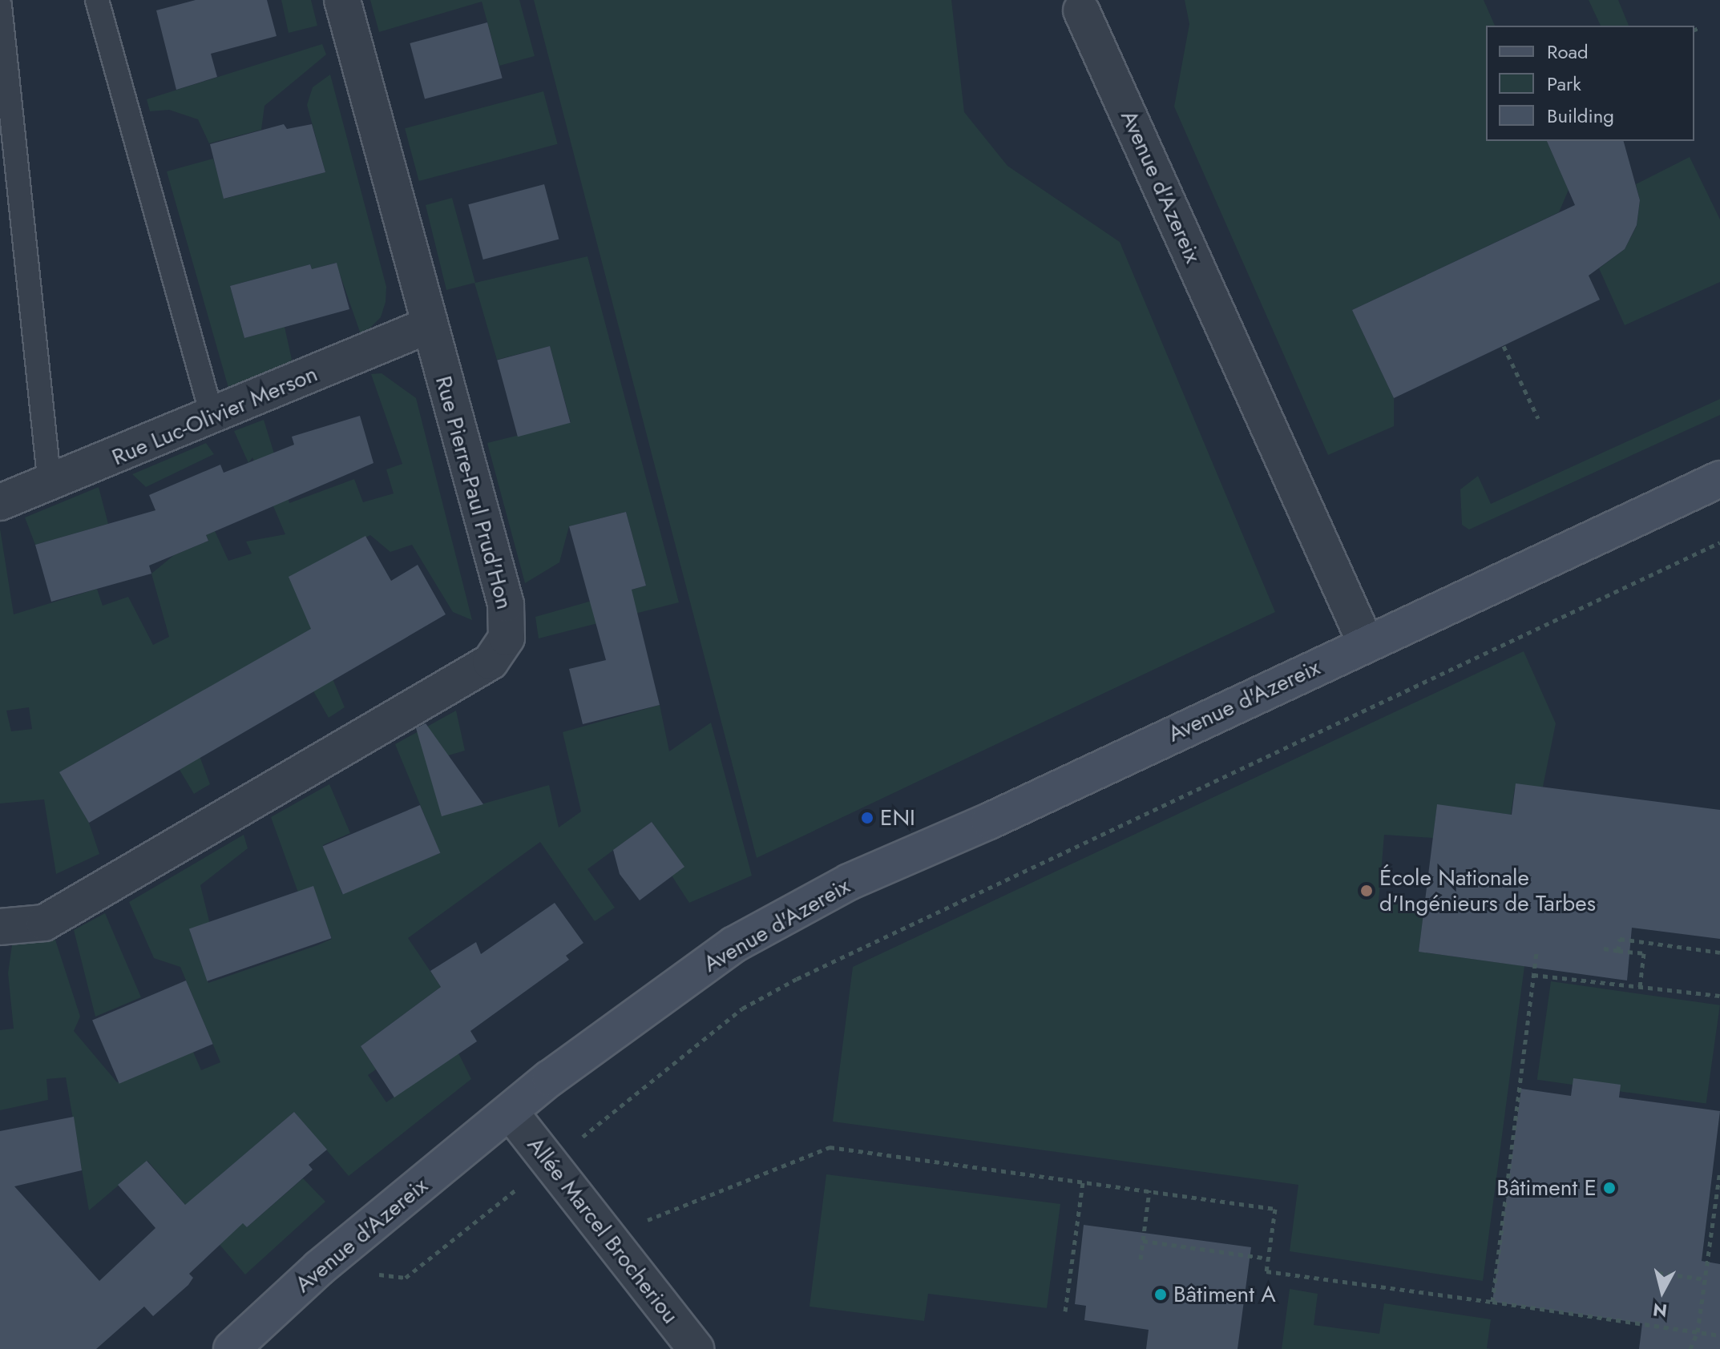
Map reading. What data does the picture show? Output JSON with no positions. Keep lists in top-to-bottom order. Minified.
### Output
{"streets":{"main road":["Avenue d'Azereix"],"street":["Rue Luc-Olivier Merson","Rue Pierre-Paul Prud'Hon","Allée Marcel Brocheriou"]},"crossings":[["Avenue d'Azereix","Allée Marcel Brocheriou"],["Rue Luc-Olivier Merson","Rue Pierre-Paul Prud'Hon"]],"places":["ENI","École Nationale d'Ingénieurs de Tarbes","Bâtiment E","Bâtiment A"],"legend":["Road","Park","Building"],"north":"bottom"}
